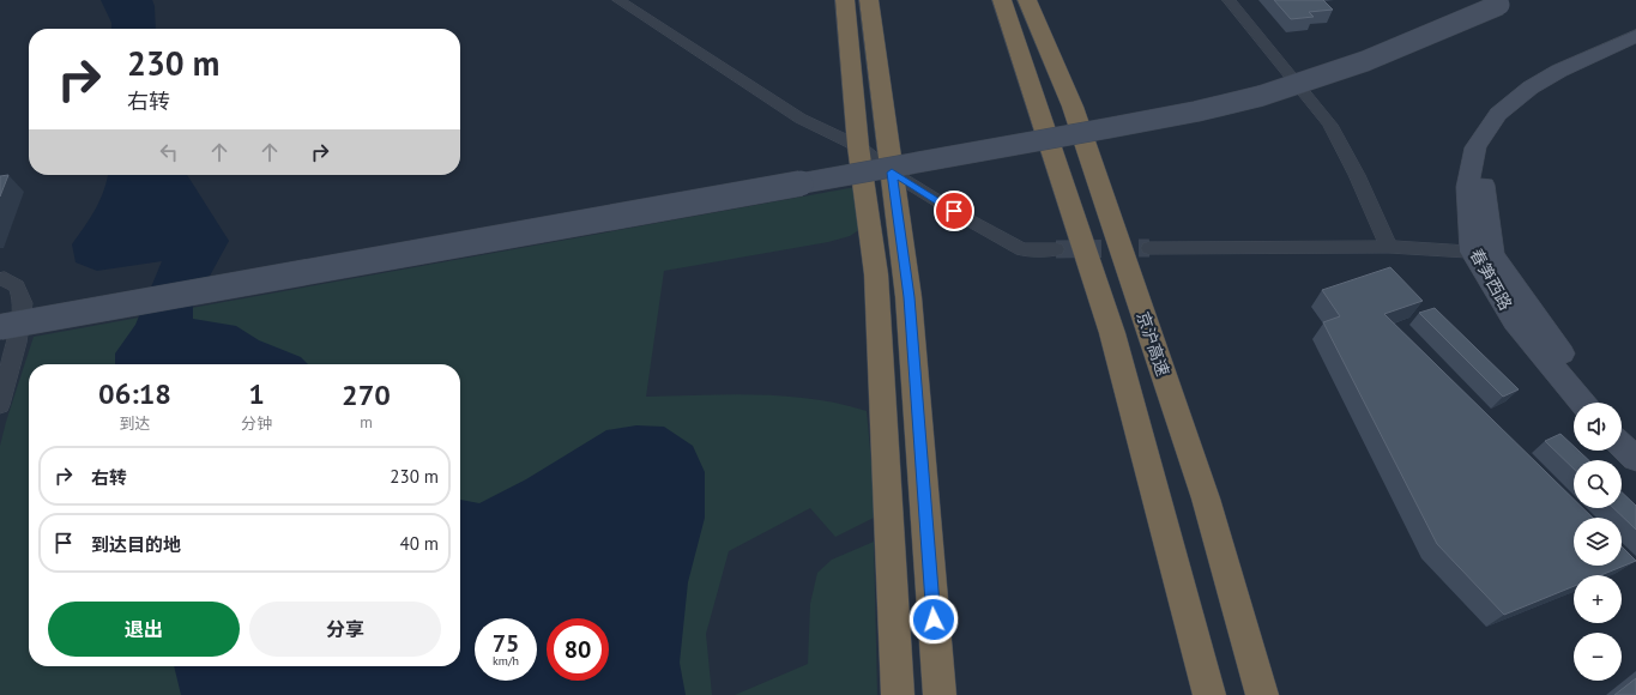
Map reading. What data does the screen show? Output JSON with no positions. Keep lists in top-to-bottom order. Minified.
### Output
{"streets":{"highway":["京沪高速"],"main road":["春笋西路"]},"page":{"turn":["230 m","右转"],"eta":["06:18","到达","1","分钟","270","m"],"map_buttons":["+","−"],"list":[{"name":"右转","value":"230 m"},{"name":"到达目的地","value":"40 m"}],"buttons":["退出","分享"],"speed":"75 km/h","limit":"80"}}
